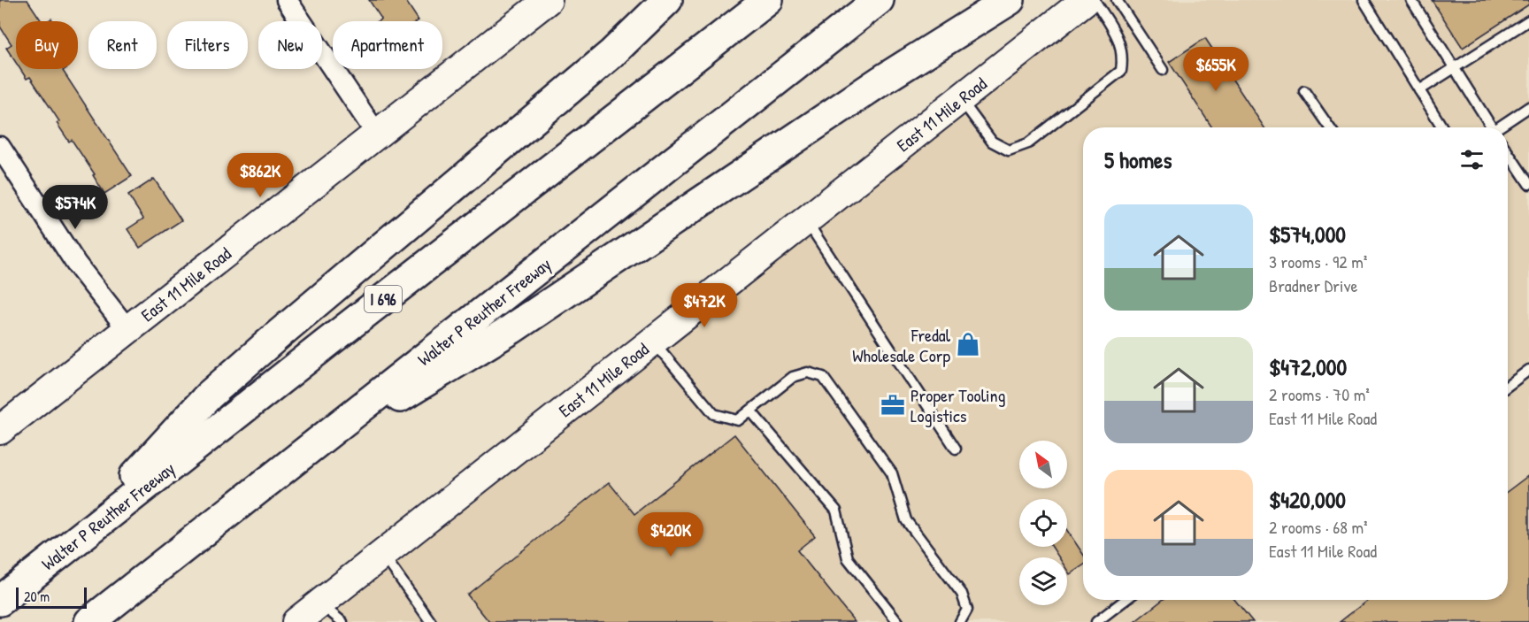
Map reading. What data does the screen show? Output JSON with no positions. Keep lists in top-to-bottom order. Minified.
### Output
{"streets":{"highway":["I 696","Walter P Reuther Freeway"],"main road":["East 11 Mile Road"]},"places":{"shop":["Fredal Wholesale Corp"],"office":["Proper Tooling Logistics"]},"scale_bar":"20 m","north":"top left","page":{"chip":["Buy","Rent","Filters","New","Apartment"],"price":["$655K","$862K","$574K","$472K","$420K"],"heading":"5 homes","list":[{"name":"$574,000","note":"3 rooms · 92 m² · Bradner Drive"},{"name":"$472,000","note":"2 rooms · 70 m² · East 11 Mile Road"},{"name":"$420,000","note":"2 rooms · 68 m² · East 11 Mile Road"}],"scale":"20 m"}}
